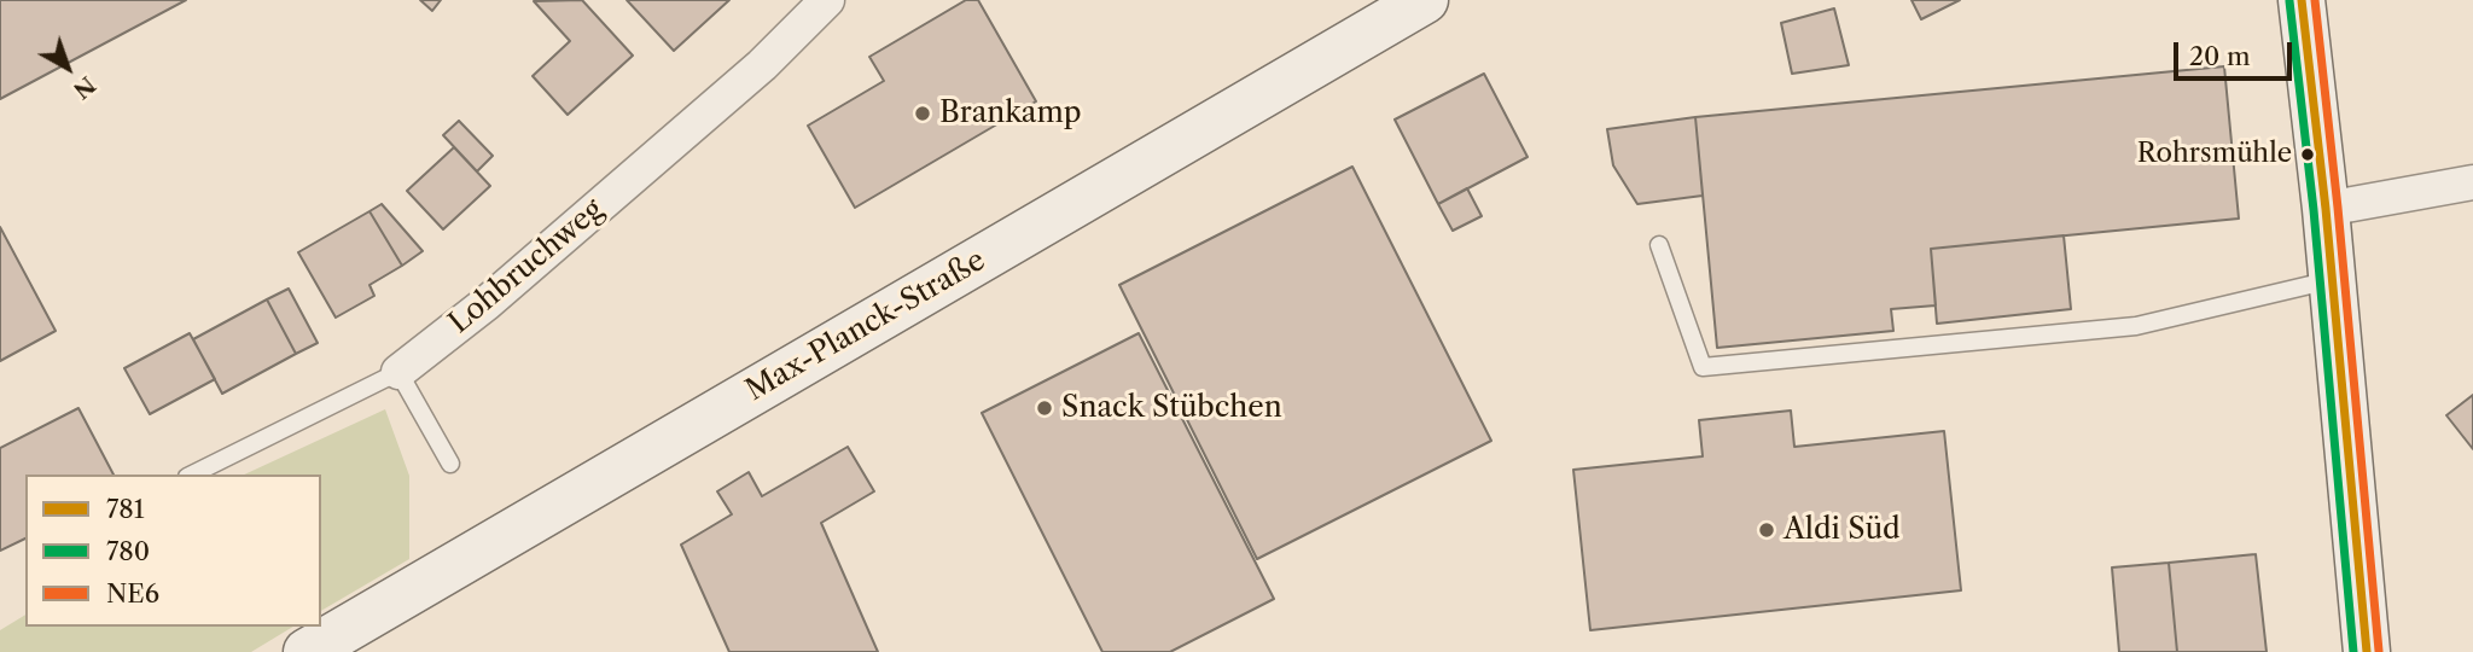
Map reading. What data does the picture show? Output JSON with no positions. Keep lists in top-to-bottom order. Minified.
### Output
{"streets":{"street":["Lohbruchweg","Max-Planck-Straße"]},"places":["Brankamp","Rohrsmühle","Snack Stübchen","Aldi Süd"],"lines":["transit line 781","transit line NE6","transit line 780"],"legend":["781","780","NE6"],"scale_bar":"20 m","north":"bottom right"}
